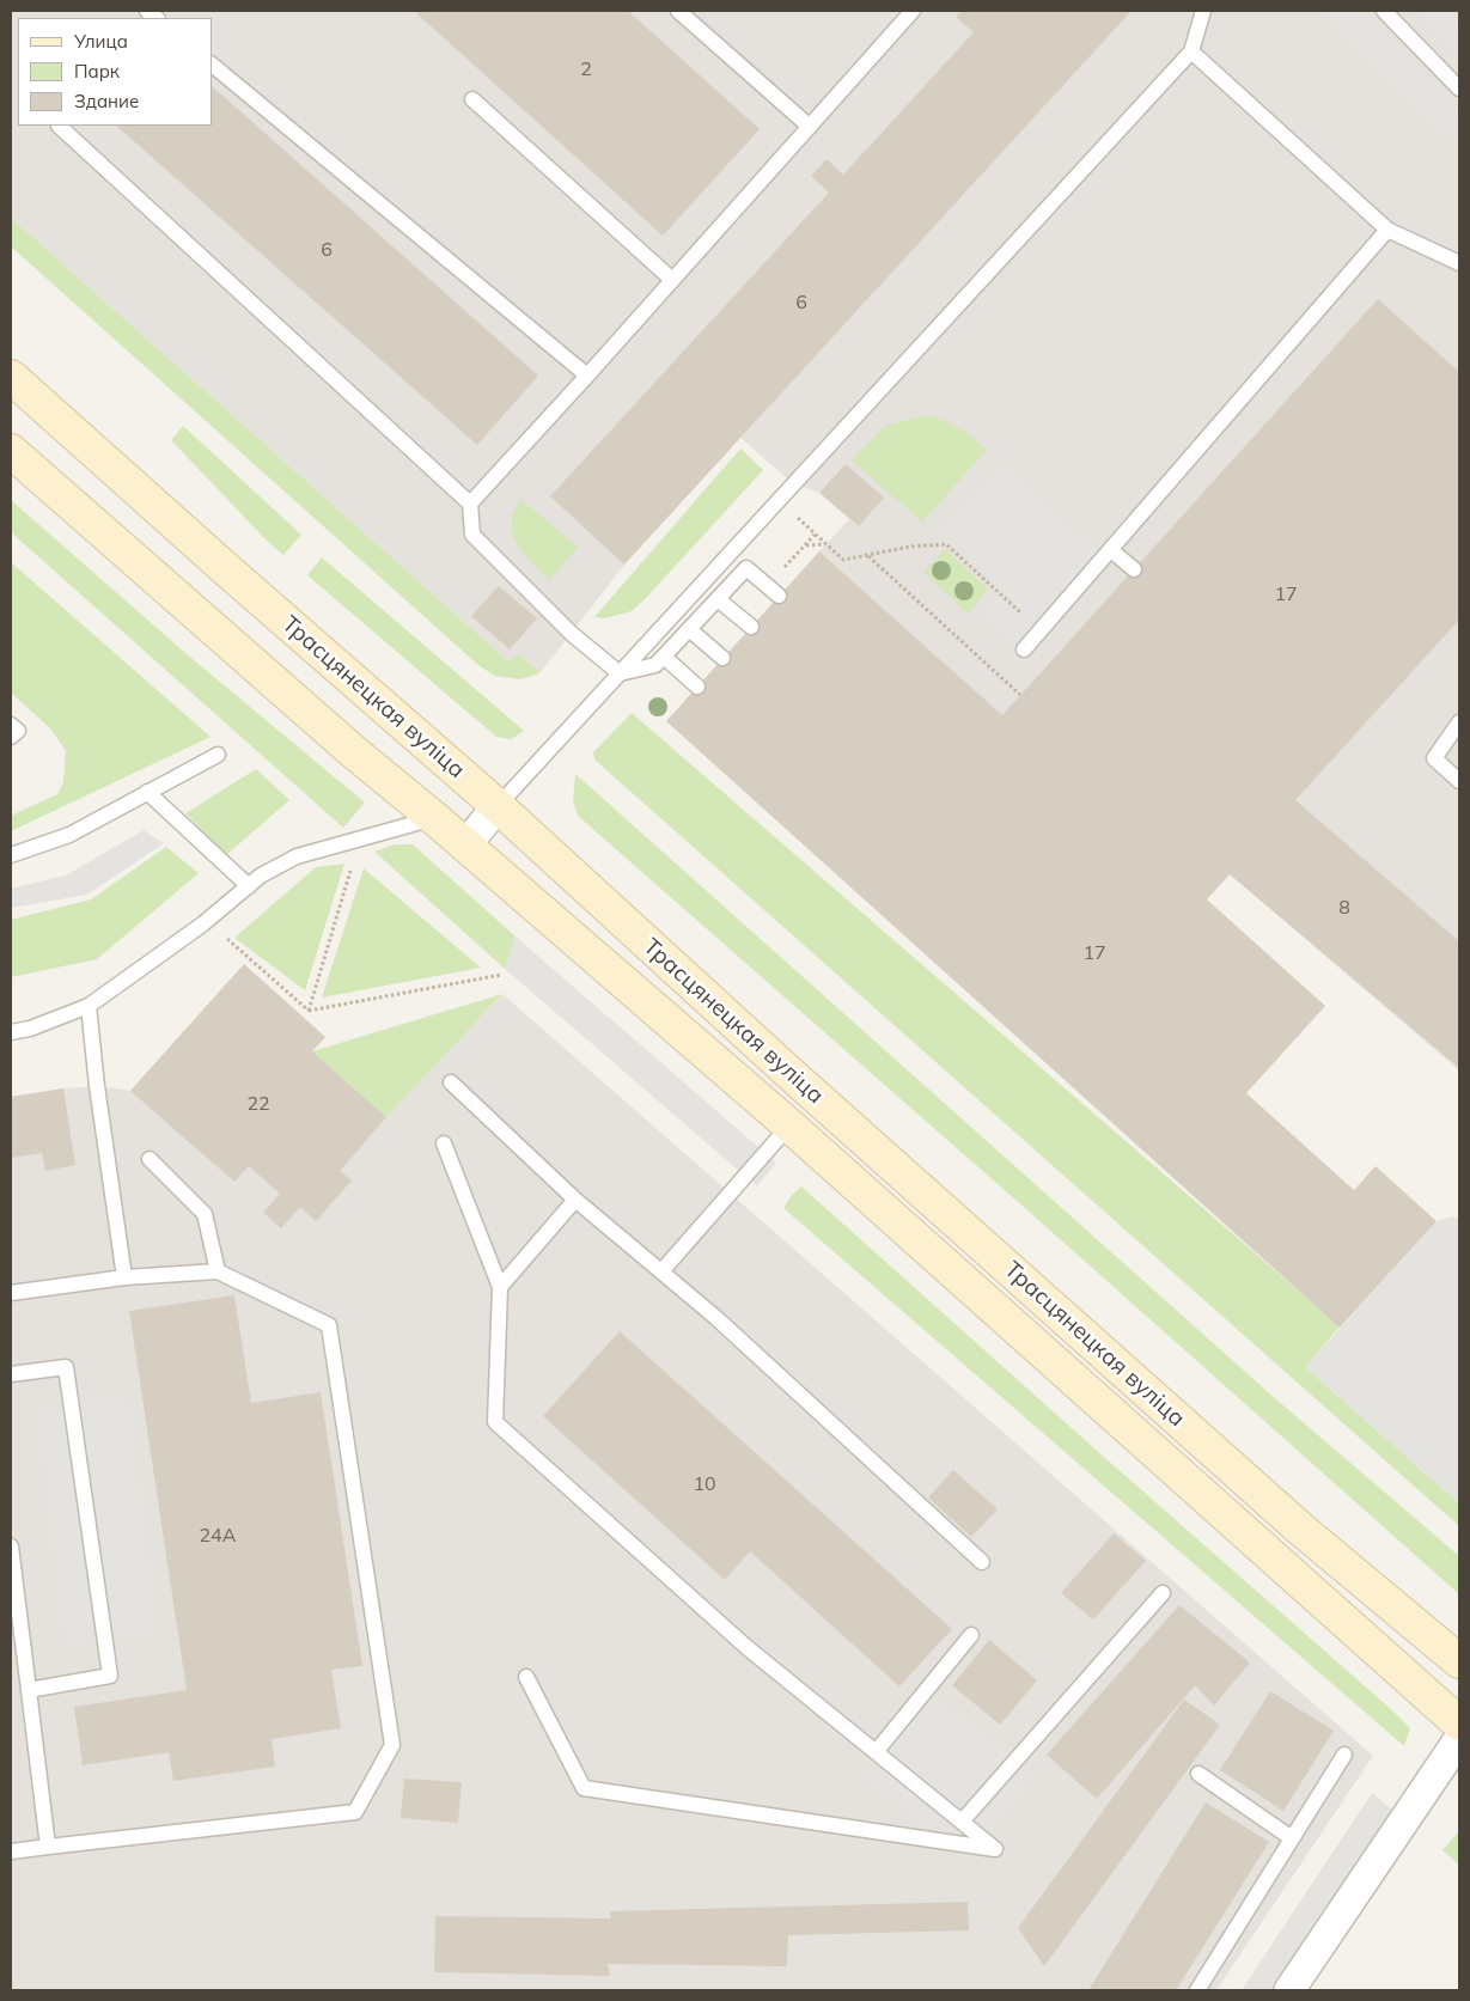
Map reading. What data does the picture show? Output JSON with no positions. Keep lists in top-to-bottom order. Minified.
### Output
{"streets":{"main road":["Трасцянецкая вуліца"]},"house_numbers":["2","6","6","17","8","17","22","10","24А"],"legend":["Улица","Парк","Здание"]}
